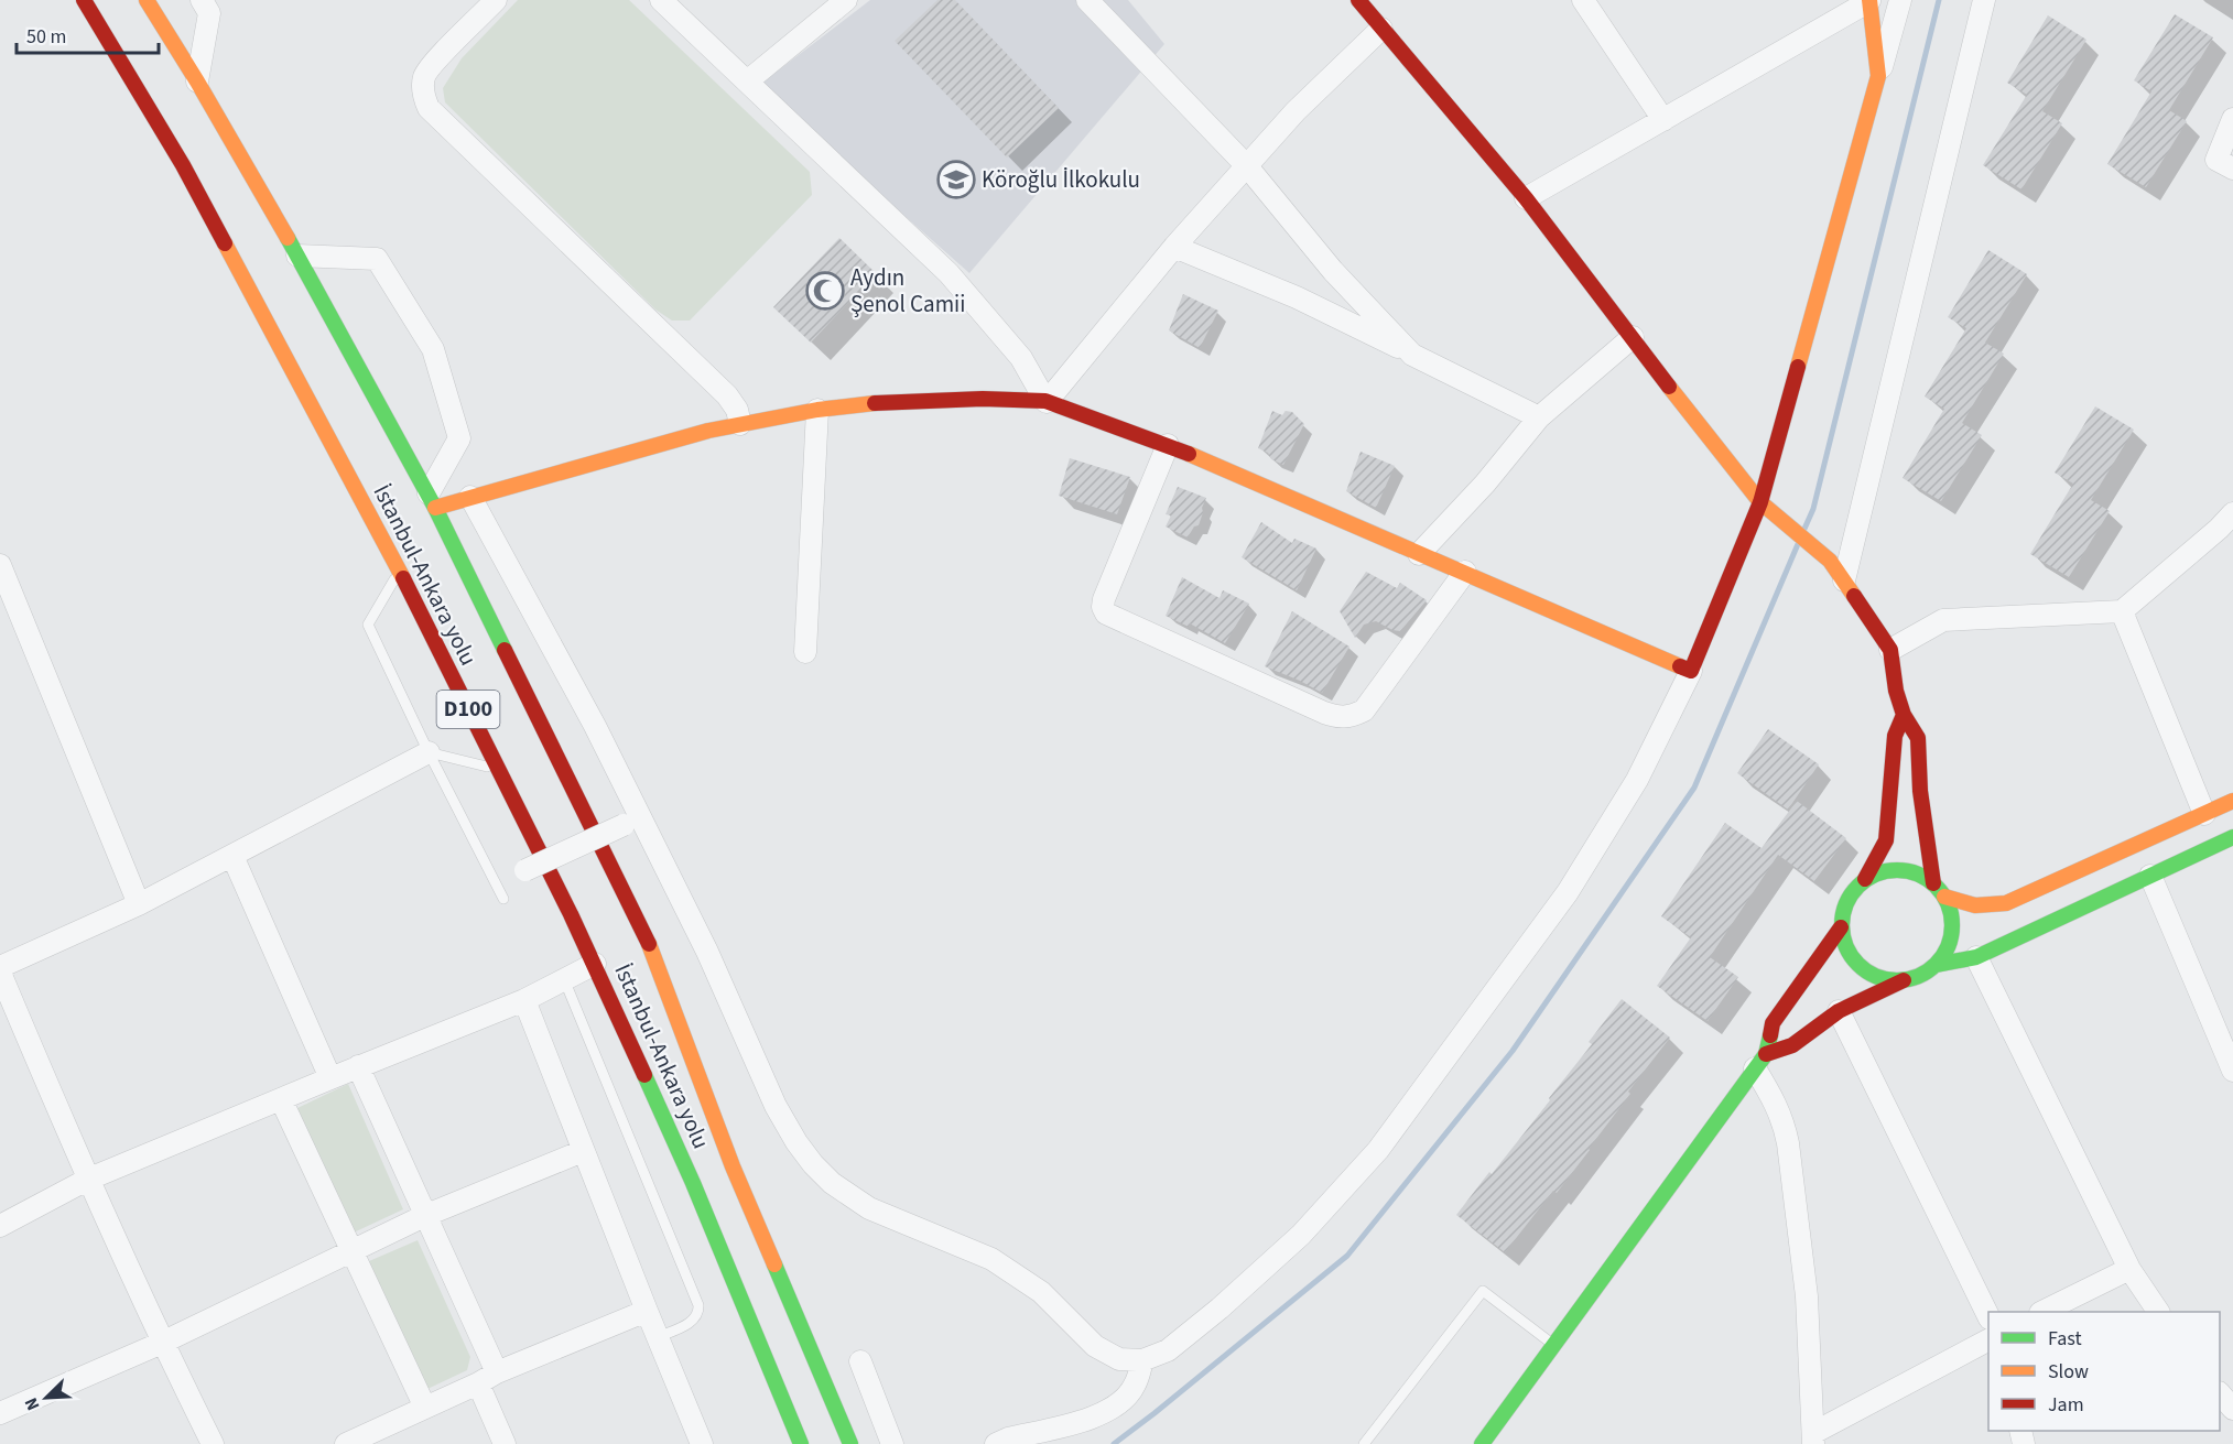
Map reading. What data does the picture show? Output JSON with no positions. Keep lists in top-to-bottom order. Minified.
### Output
{"streets":{"main road":["İstanbul-Ankara yolu","D100"]},"places":{"school or university":["Köroğlu İlkokulu"],"mosque":["Aydın Şenol Camii"]},"legend":["Fast","Slow","Jam"],"scale_bar":"50 m","north":"bottom left"}
